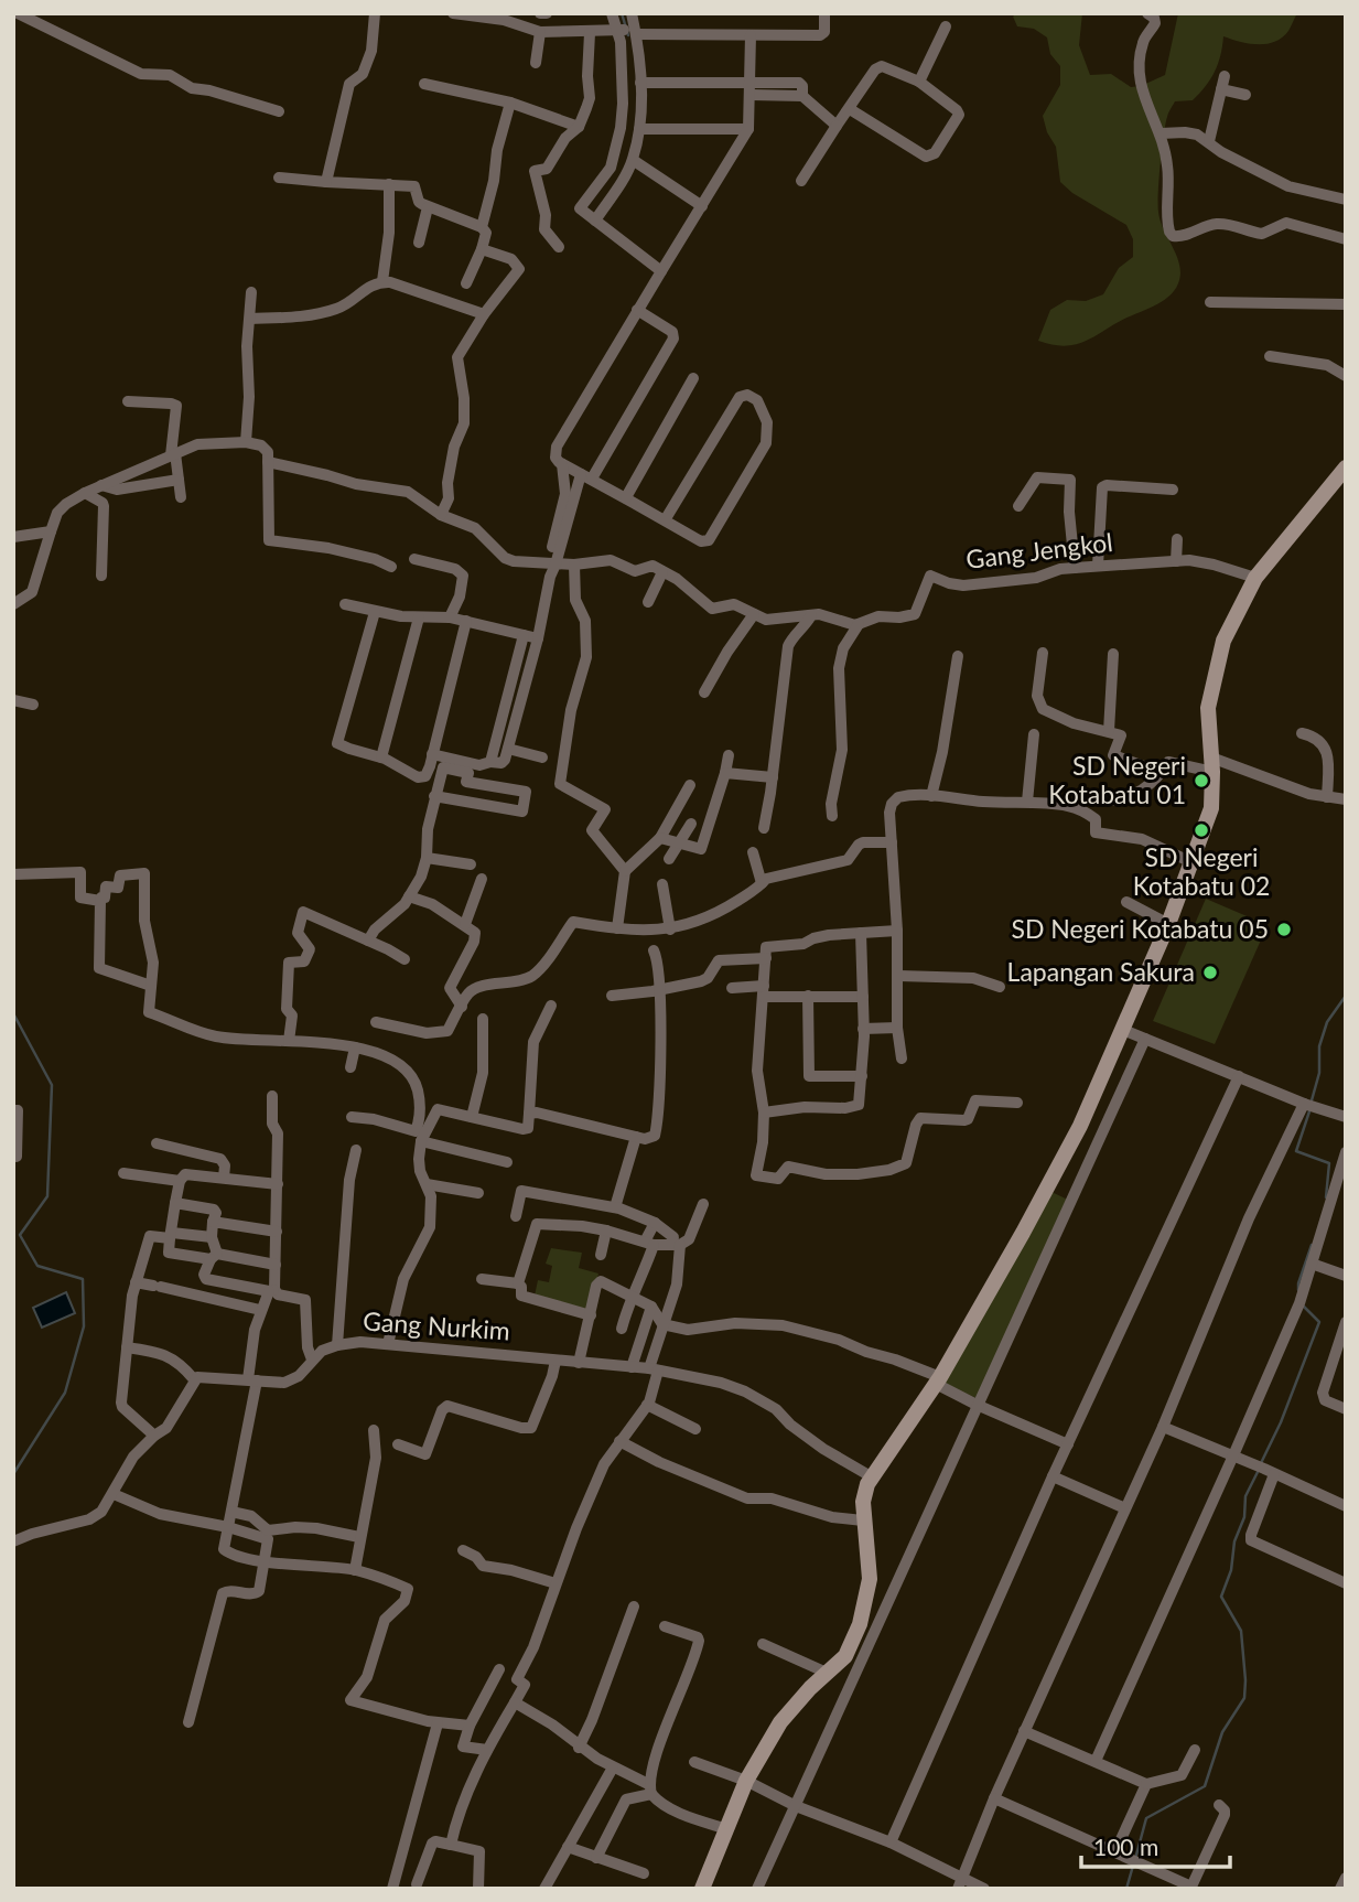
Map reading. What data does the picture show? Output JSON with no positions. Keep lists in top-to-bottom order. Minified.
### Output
{"streets":{"street":["Gang Jengkol","Gang Nurkim"]},"places":["SD Negeri Kotabatu 01","SD Negeri Kotabatu 02","SD Negeri Kotabatu 05","Lapangan Sakura"],"scale_bar":"100 m"}
